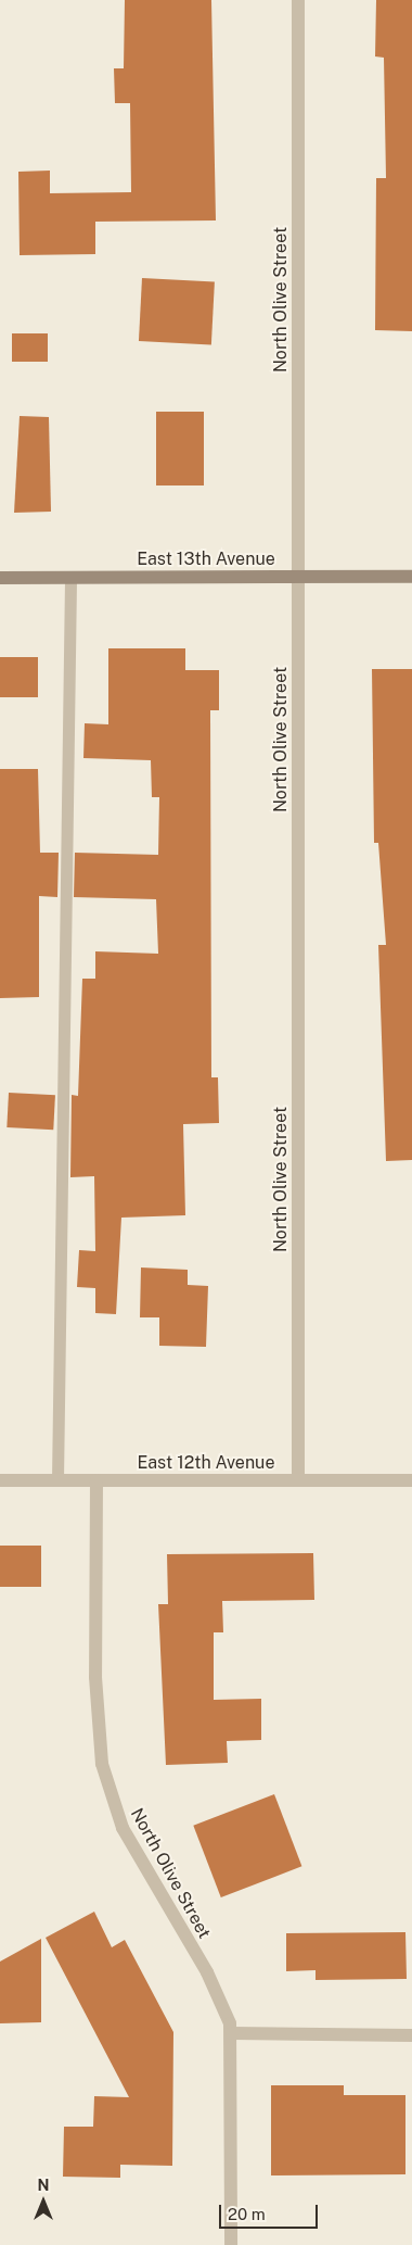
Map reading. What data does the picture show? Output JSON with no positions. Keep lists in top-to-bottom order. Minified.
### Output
{"streets":{"main road":["East 13th Avenue"],"street":["North Olive Street","East 12th Avenue"]},"crossings":[["North Olive Street","East 13th Avenue"],["North Olive Street","East 12th Avenue"]],"scale_bar":"20 m","north":"top"}
